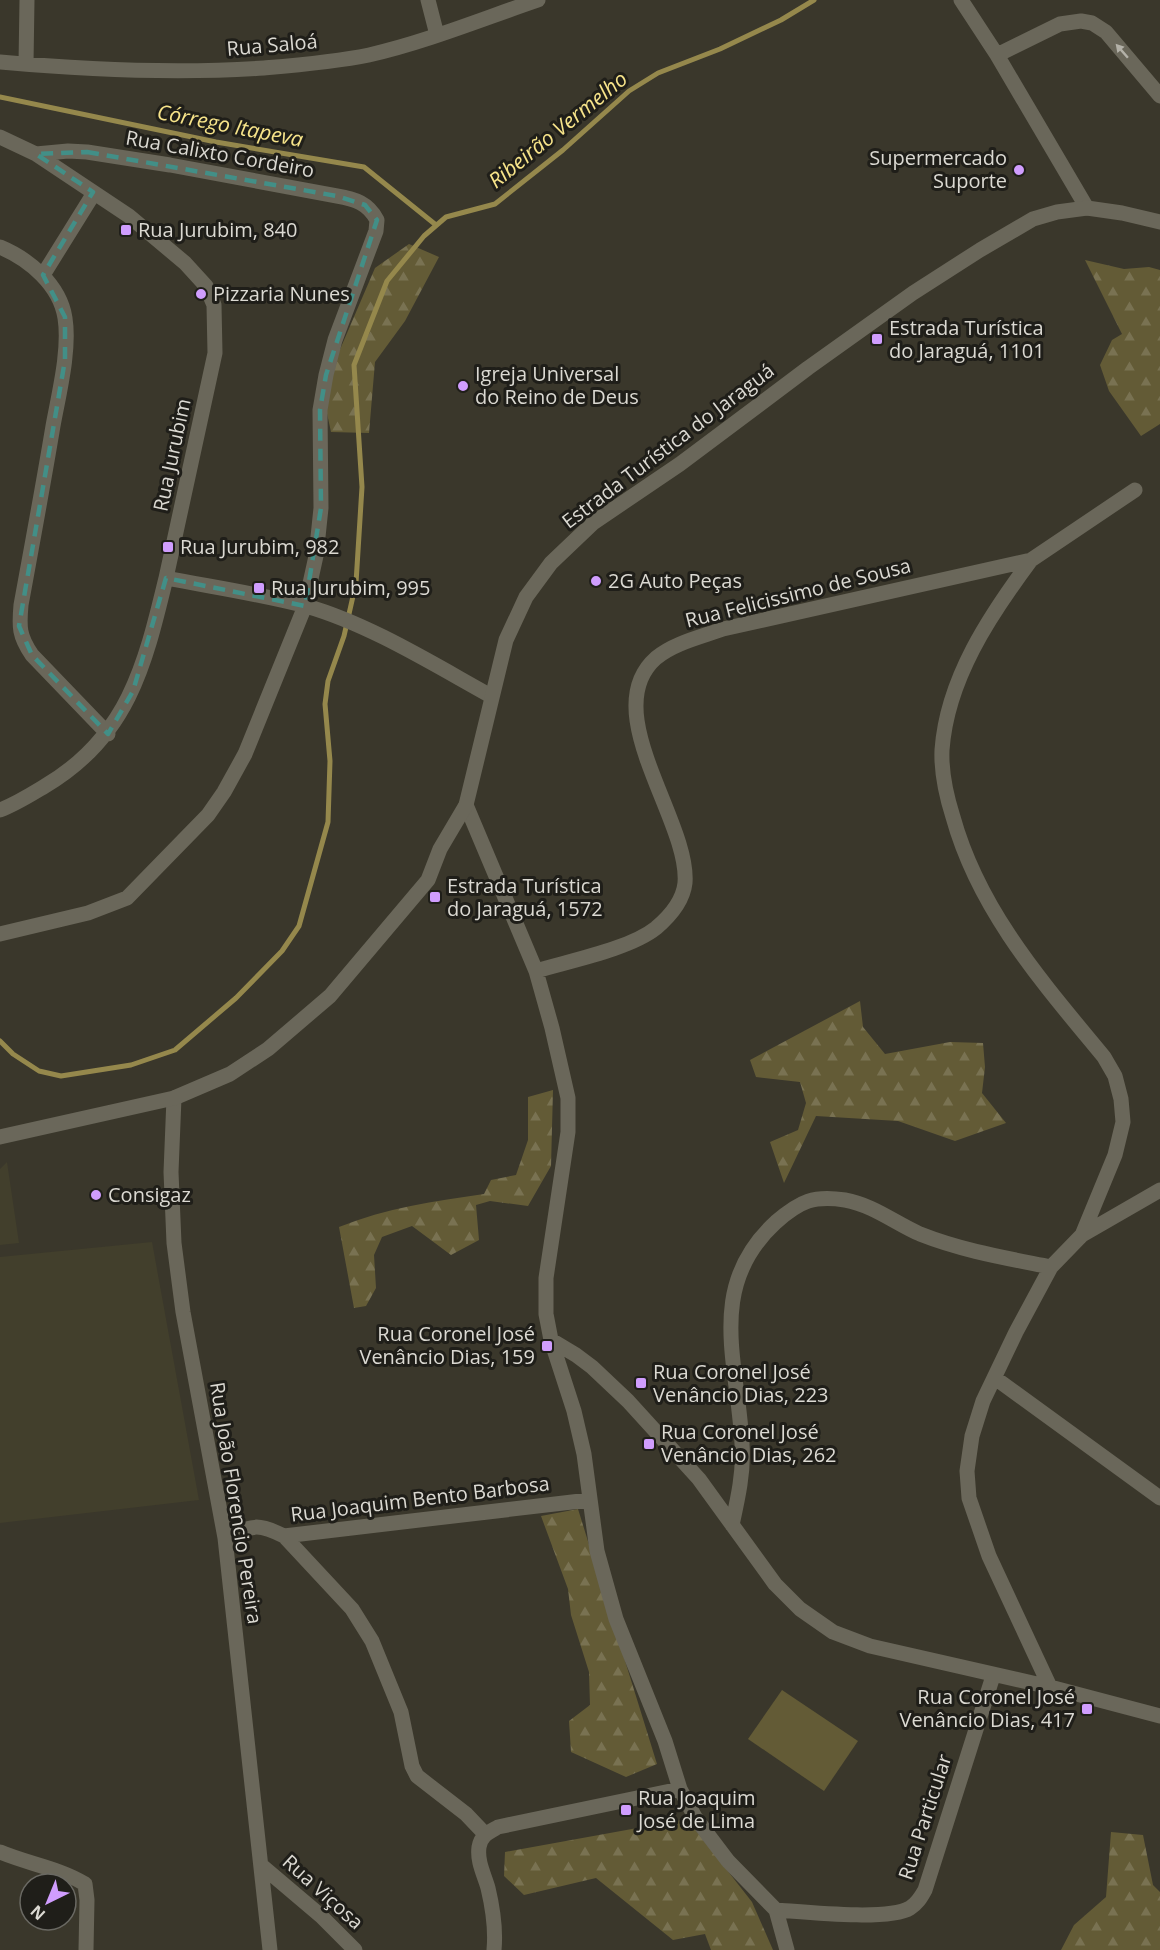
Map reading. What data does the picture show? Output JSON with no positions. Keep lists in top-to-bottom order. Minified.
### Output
{"streets":{"street":["Rua Saloá","Rua Calixto Cordeiro","Estrada Turística do Jaraguá","Rua Jurubim","Rua Felicissimo de Sousa","Rua Joaquim Bento Barbosa","Rua João Florencio Pereira","Rua Particular","Rua Viçosa"]},"crossings":[["Rua Calixto Cordeiro","Rua Jurubim"],["Estrada Turística do Jaraguá","Rua João Florencio Pereira"],["Rua Joaquim Bento Barbosa","Rua João Florencio Pereira"],["Rua João Florencio Pereira","Rua Viçosa"]],"water":["Córrego Itapeva","Ribeirão Vermelho"],"places":{"other":["Supermercado Suporte","Pizzaria Nunes","Igreja Universal do Reino de Deus","2G Auto Peças","Consigaz"],"transit":["Rua Jurubim, 840","Estrada Turística do Jaraguá, 1101","Rua Jurubim, 982","Rua Jurubim, 995","Estrada Turística do Jaraguá, 1572","Rua Coronel José Venâncio Dias, 159","Rua Coronel José Venâncio Dias, 223","Rua Coronel José Venâncio Dias, 262","Rua Coronel José Venâncio Dias, 417","Rua Joaquim José de Lima"]},"north":"bottom left"}
